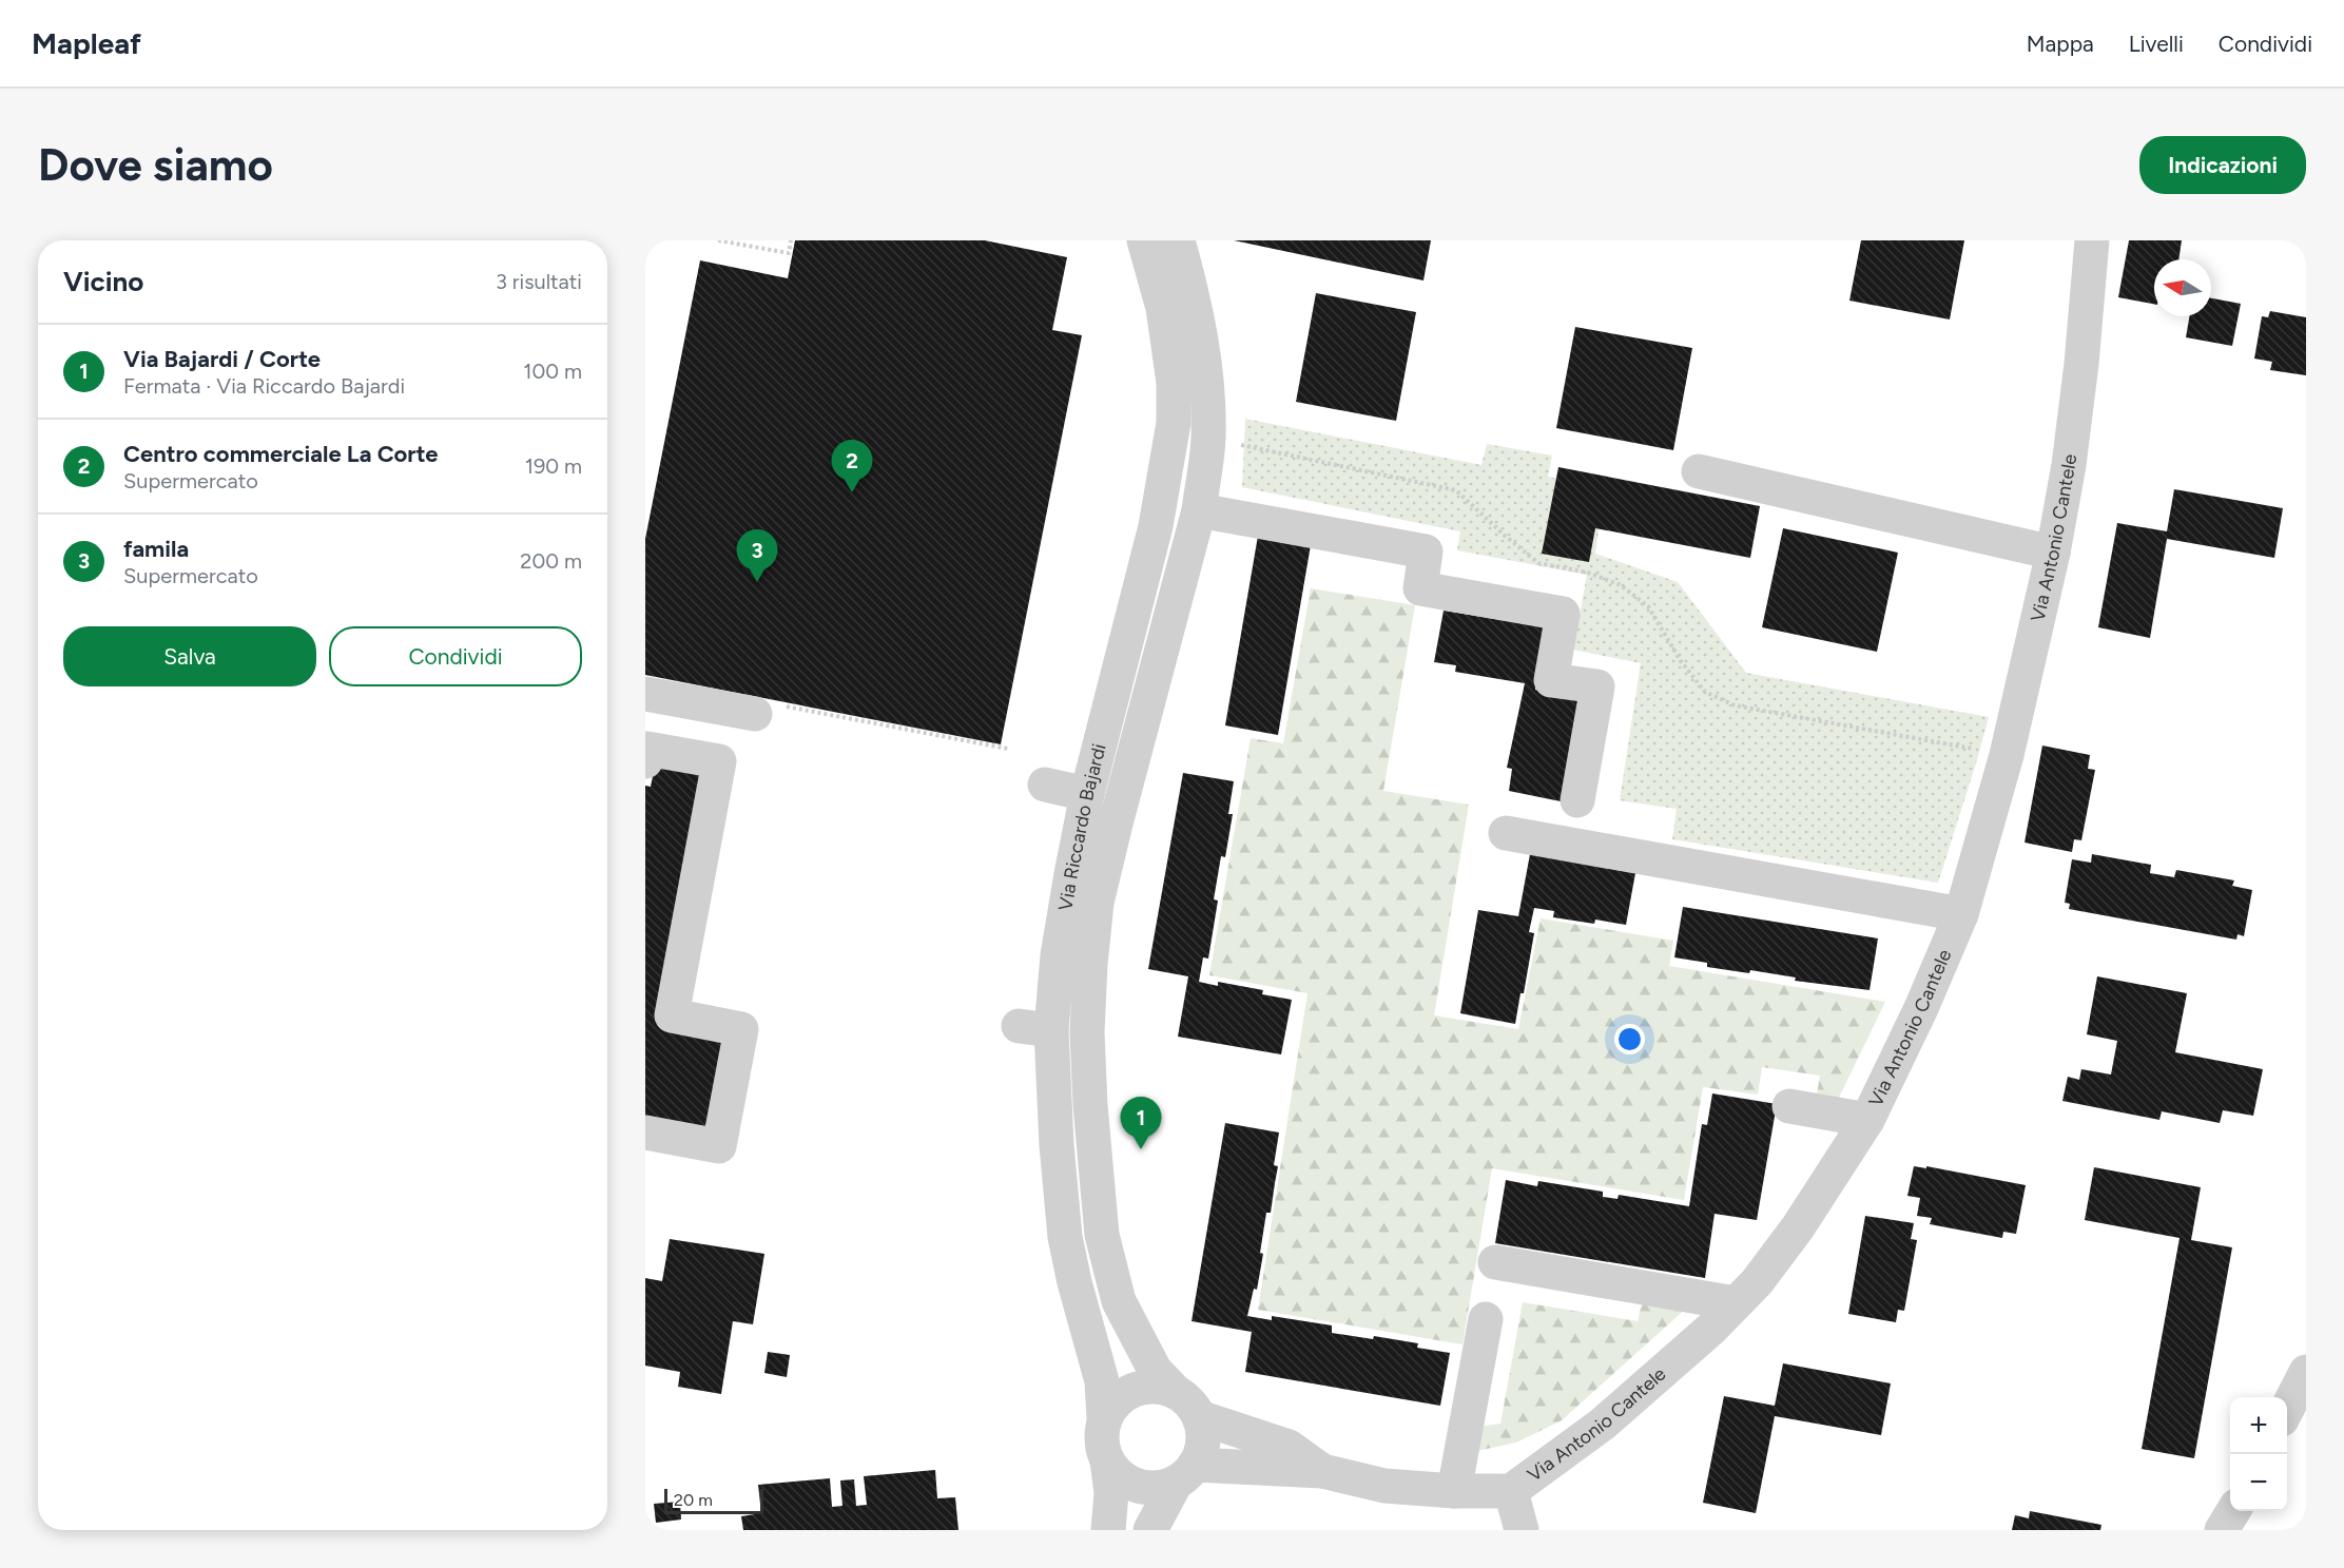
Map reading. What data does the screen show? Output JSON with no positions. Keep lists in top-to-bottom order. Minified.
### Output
{"streets":{"street":["Via Antonio Cantele","Via Riccardo Bajardi"]},"crossings":[["Via Antonio Cantele","Via Riccardo Bajardi"]],"scale_bar":"20 m","north":"left","page":{"header":"Mapleaf","nav":["Mappa","Livelli","Condividi"],"buttons":["Indicazioni",["Salva","Condividi"]],"title":"Dove siamo","heading":["Vicino","3 risultati"],"list":[{"mark":"1","name":"Via Bajardi / Corte","note":"Fermata · Via Riccardo Bajardi","value":"100 m"},{"mark":"2","name":"Centro commerciale La Corte","note":"Supermercato","value":"190 m"},{"mark":"3","name":"famila","note":"Supermercato","value":"200 m"}],"pins":["2","3","1"],"map_buttons":["+","−"],"scale":"20 m"}}
